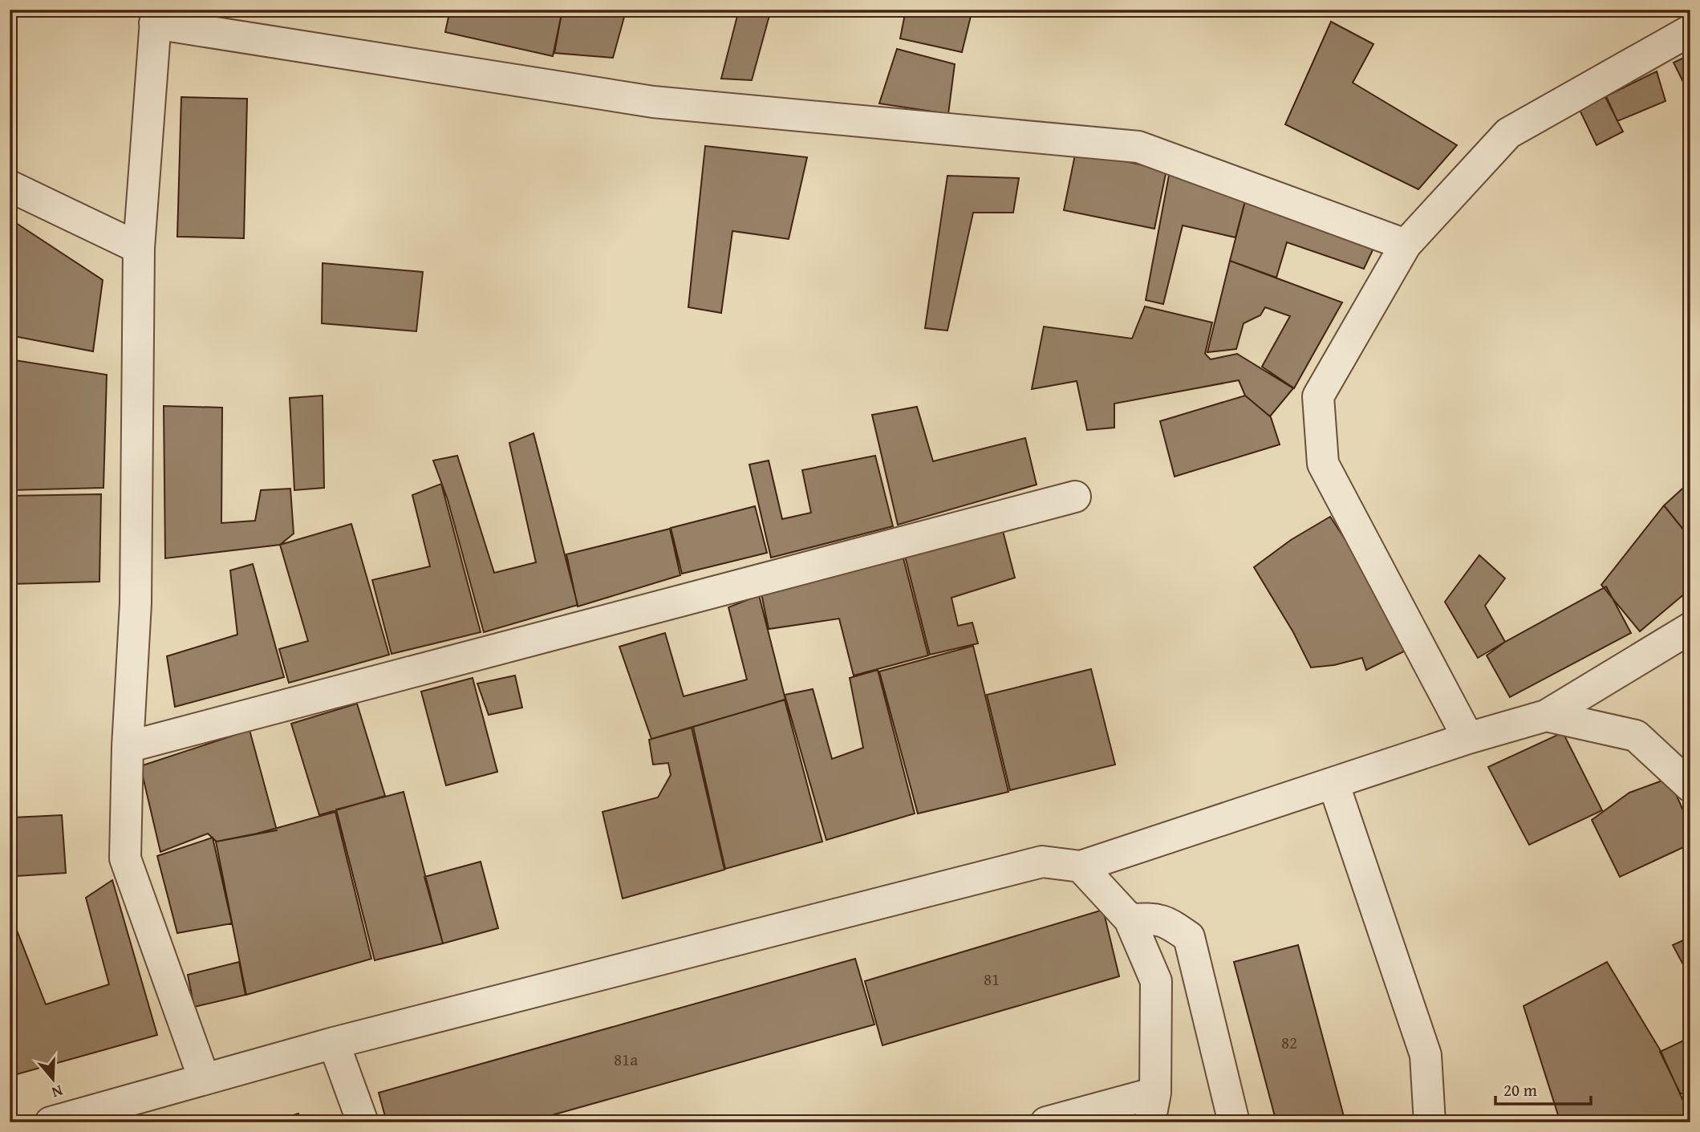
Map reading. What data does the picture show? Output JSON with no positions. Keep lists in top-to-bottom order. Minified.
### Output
{"house_numbers":["81","82","81a"],"scale_bar":"20 m","north":"bottom"}
